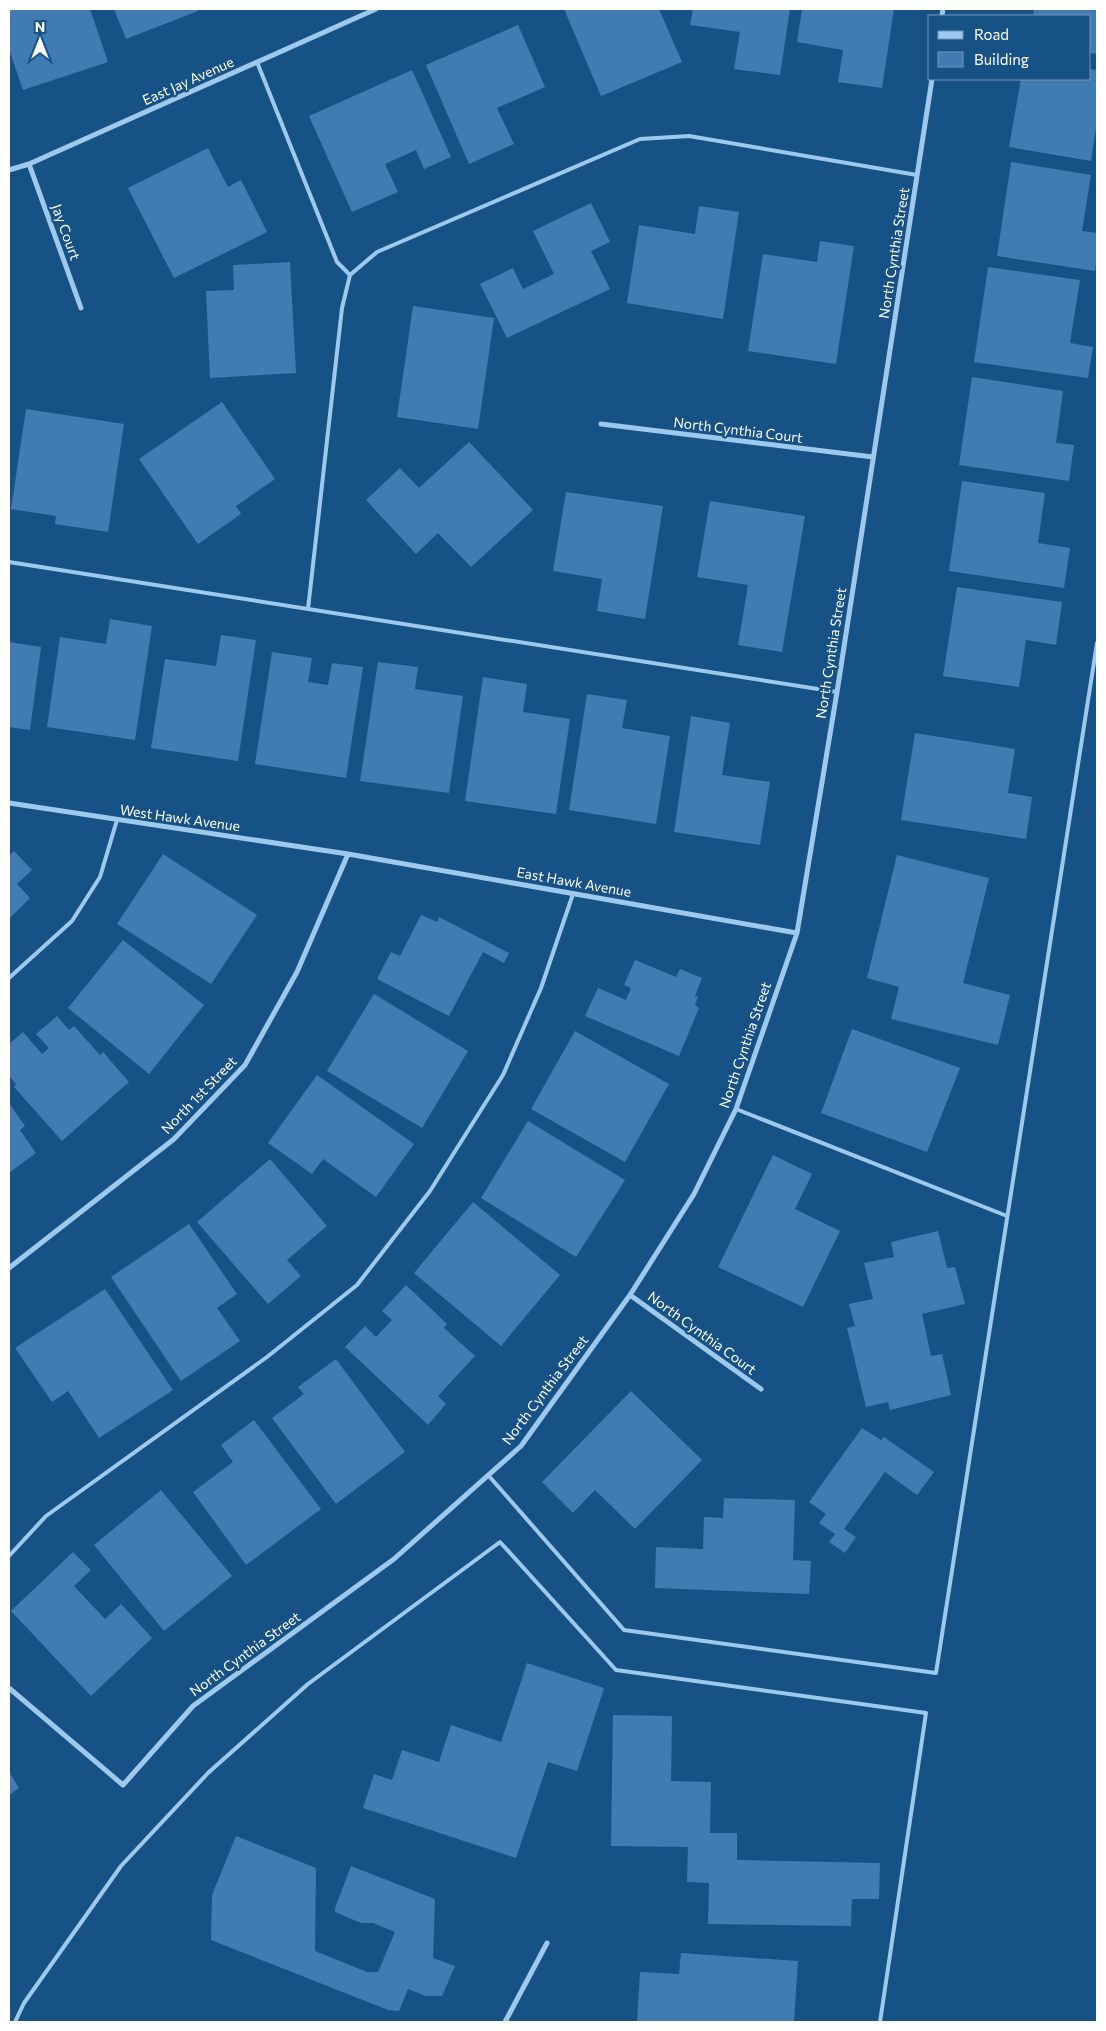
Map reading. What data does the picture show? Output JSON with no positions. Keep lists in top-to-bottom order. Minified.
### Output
{"streets":{"street":["East Jay Avenue","Jay Court","North Cynthia Street","North Cynthia Court","West Hawk Avenue","East Hawk Avenue","North 1st Street"]},"crossings":[["East Jay Avenue","Jay Court"],["North Cynthia Street","North Cynthia Court"],["North Cynthia Street","East Hawk Avenue"],["West Hawk Avenue","East Hawk Avenue"],["West Hawk Avenue","North 1st Street"],["East Hawk Avenue","North 1st Street"]],"legend":["Road","Building"],"north":"top"}
